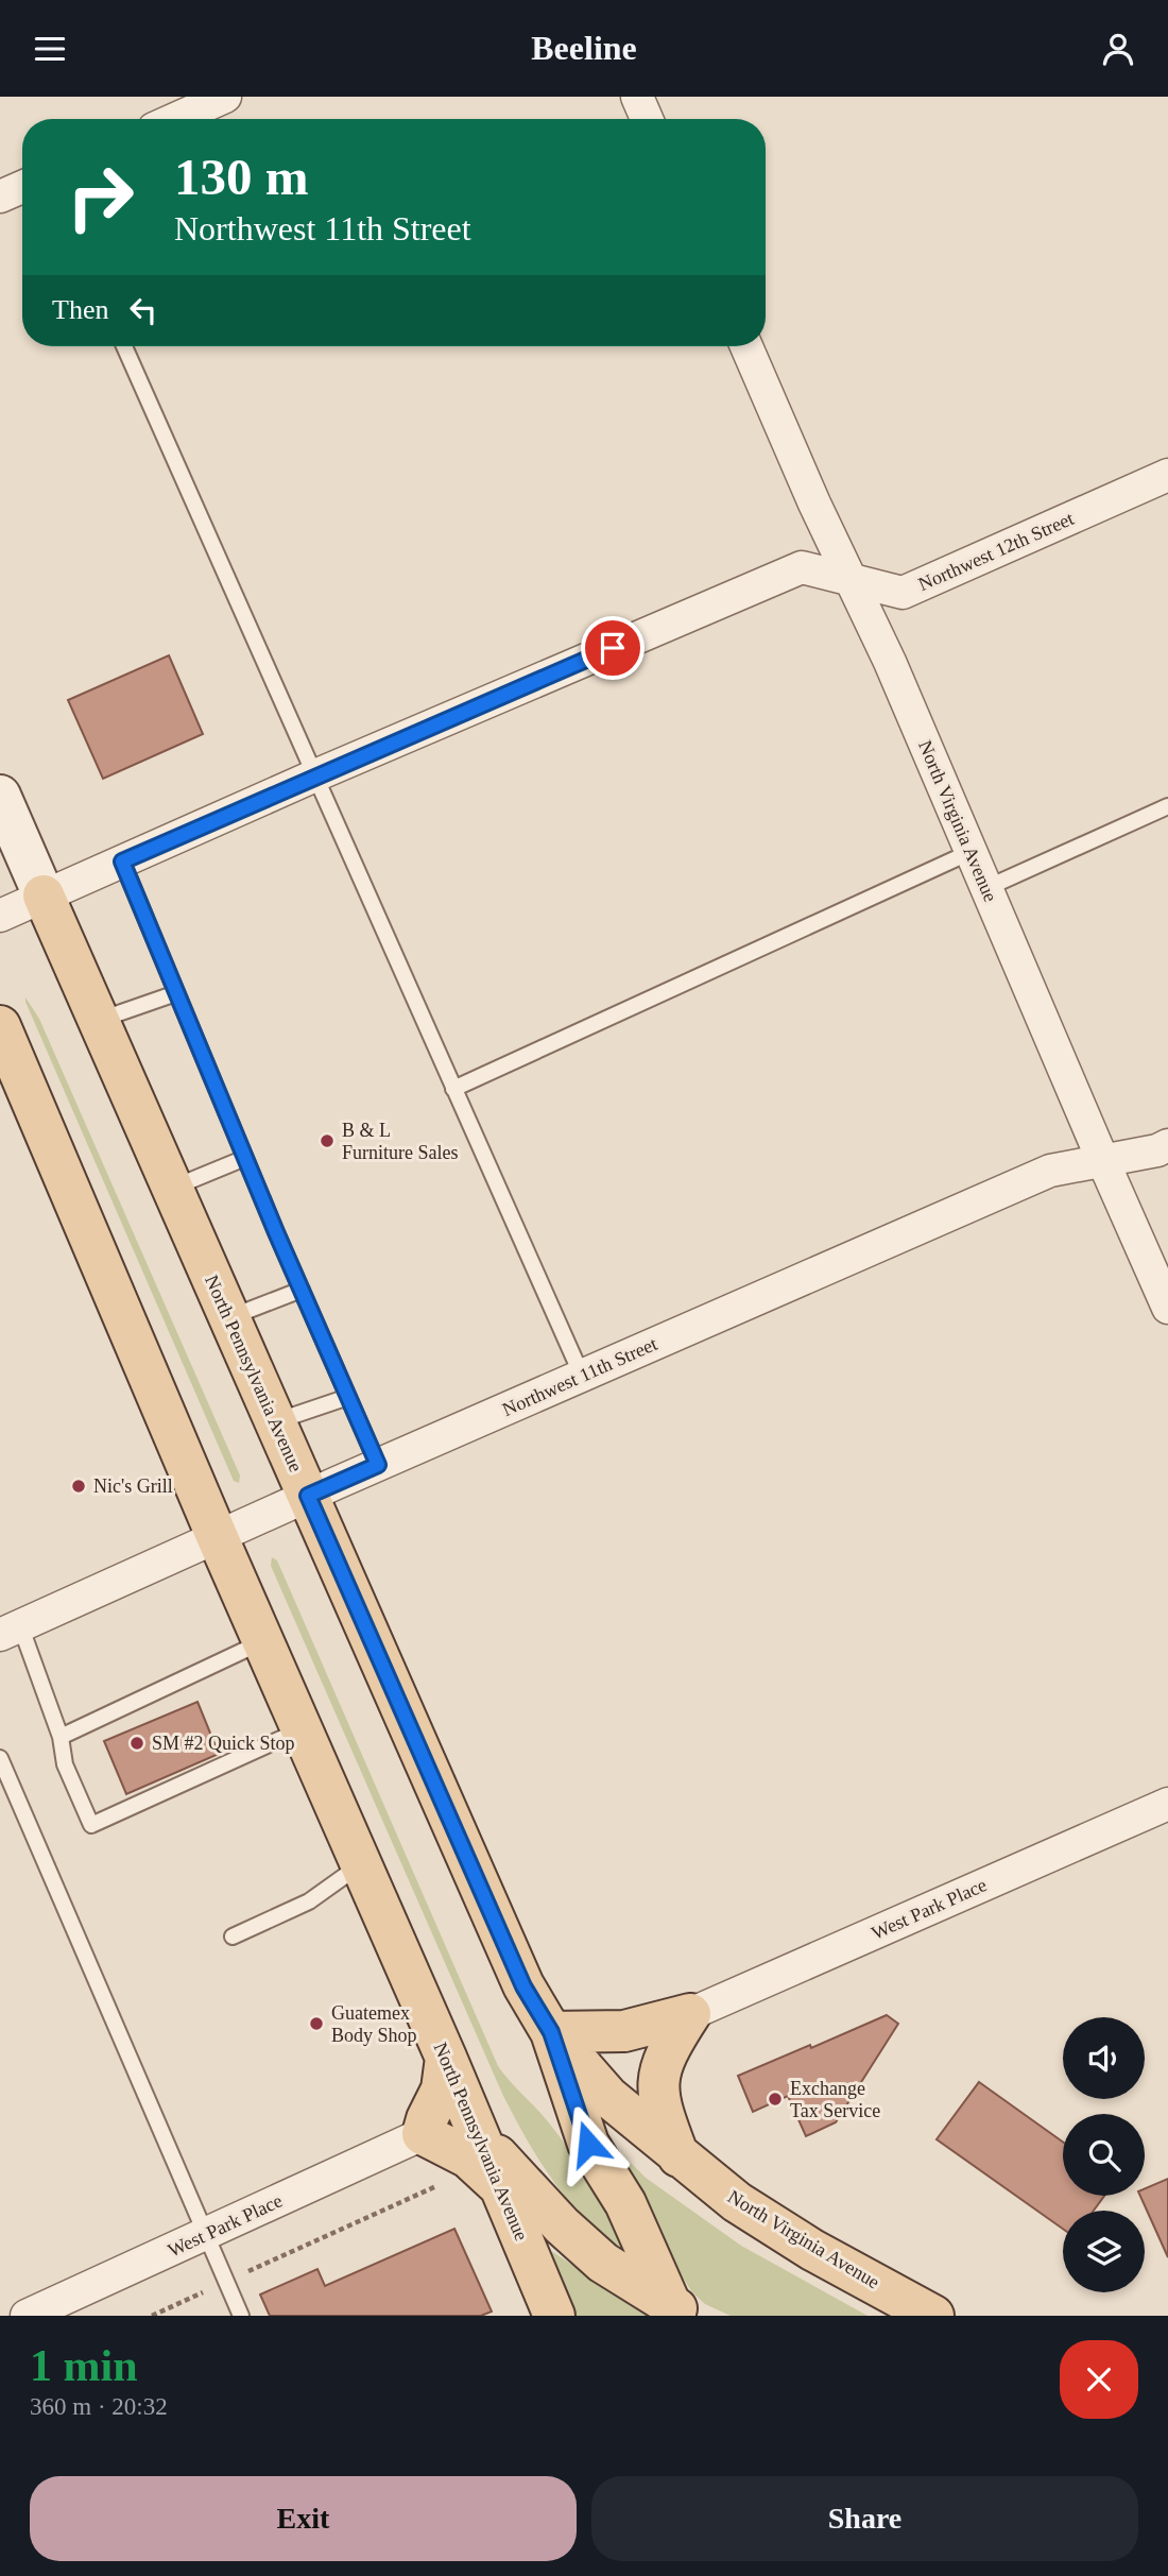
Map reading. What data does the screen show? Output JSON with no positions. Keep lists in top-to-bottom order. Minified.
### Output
{"streets":{"main road":["North Virginia Avenue","North Pennsylvania Avenue"],"street":["Northwest 12th Street","Northwest 11th Street","West Park Place"]},"crossings":[["Northwest 12th Street","North Virginia Avenue"],["Northwest 12th Street","North Pennsylvania Avenue"],["North Virginia Avenue","North Pennsylvania Avenue"],["North Virginia Avenue","Northwest 11th Street"],["North Pennsylvania Avenue","Northwest 11th Street"]],"places":["B & L Furniture Sales","Nic's Grill","SM #2 Quick Stop","Guatemex Body Shop","Exchange Tax Service"],"page":{"header":"Beeline","turn":["130 m","Northwest 11th Street"],"then":"Then","heading":["1 min","360 m · 20:32"],"buttons":["Exit","Share"]}}
